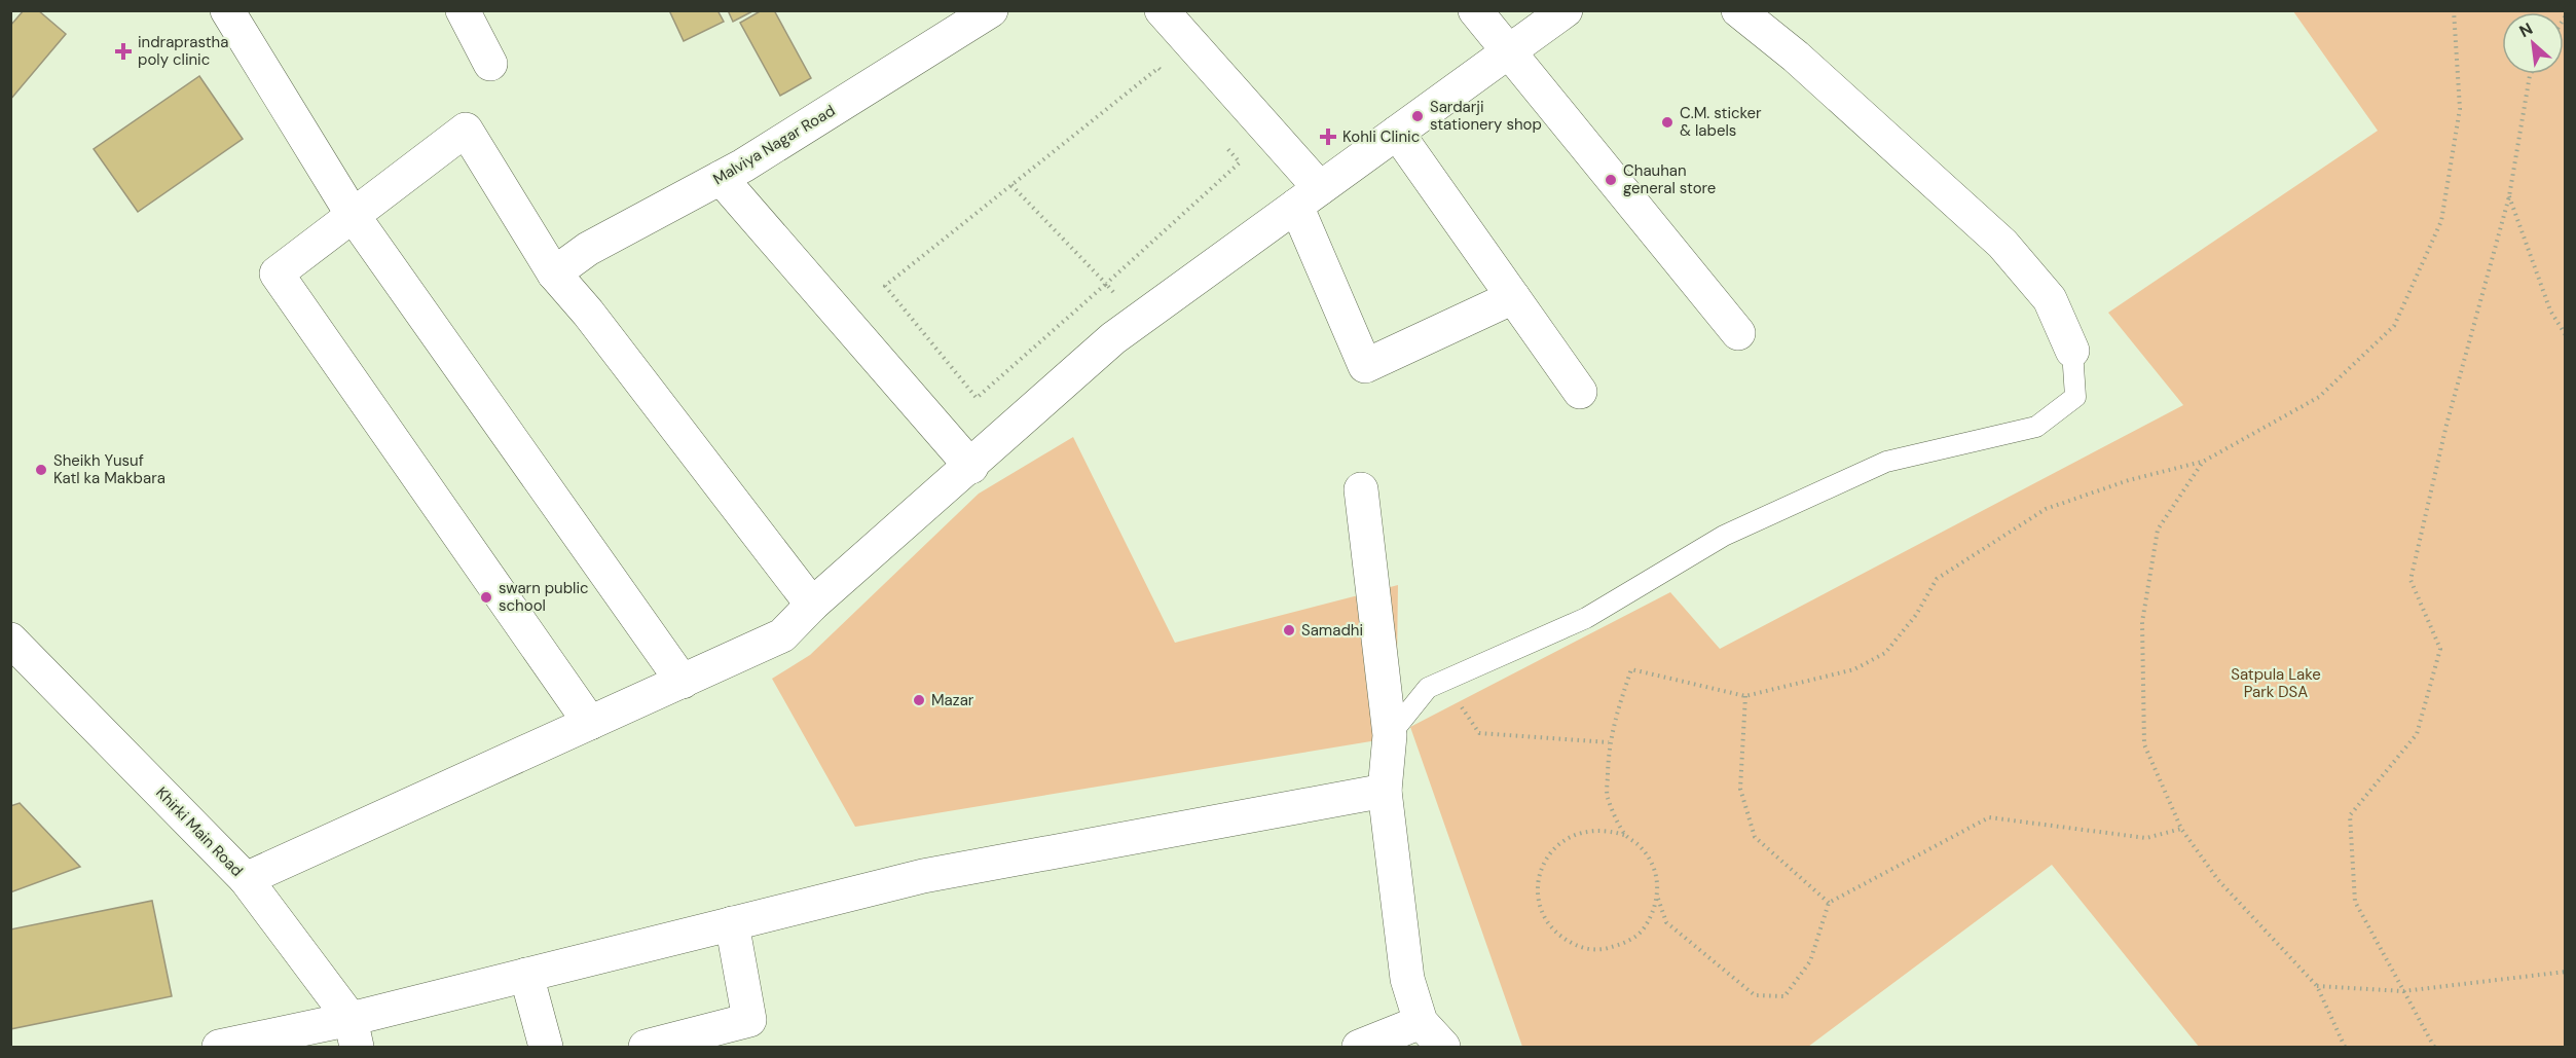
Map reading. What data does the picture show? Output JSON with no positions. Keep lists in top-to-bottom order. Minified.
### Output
{"streets":{"street":["Malviya Nagar Road","Khirki Main Road"]},"parks":["Satpula Lake Park DSA"],"places":{"health":["indraprastha poly clinic","Kohli Clinic"],"other":["Sardarji stationery shop","C.M. sticker & labels","Chauhan general store","Sheikh Yusuf Katl ka Makbara","swarn public school","Samadhi","Mazar"]},"north":"top left"}
